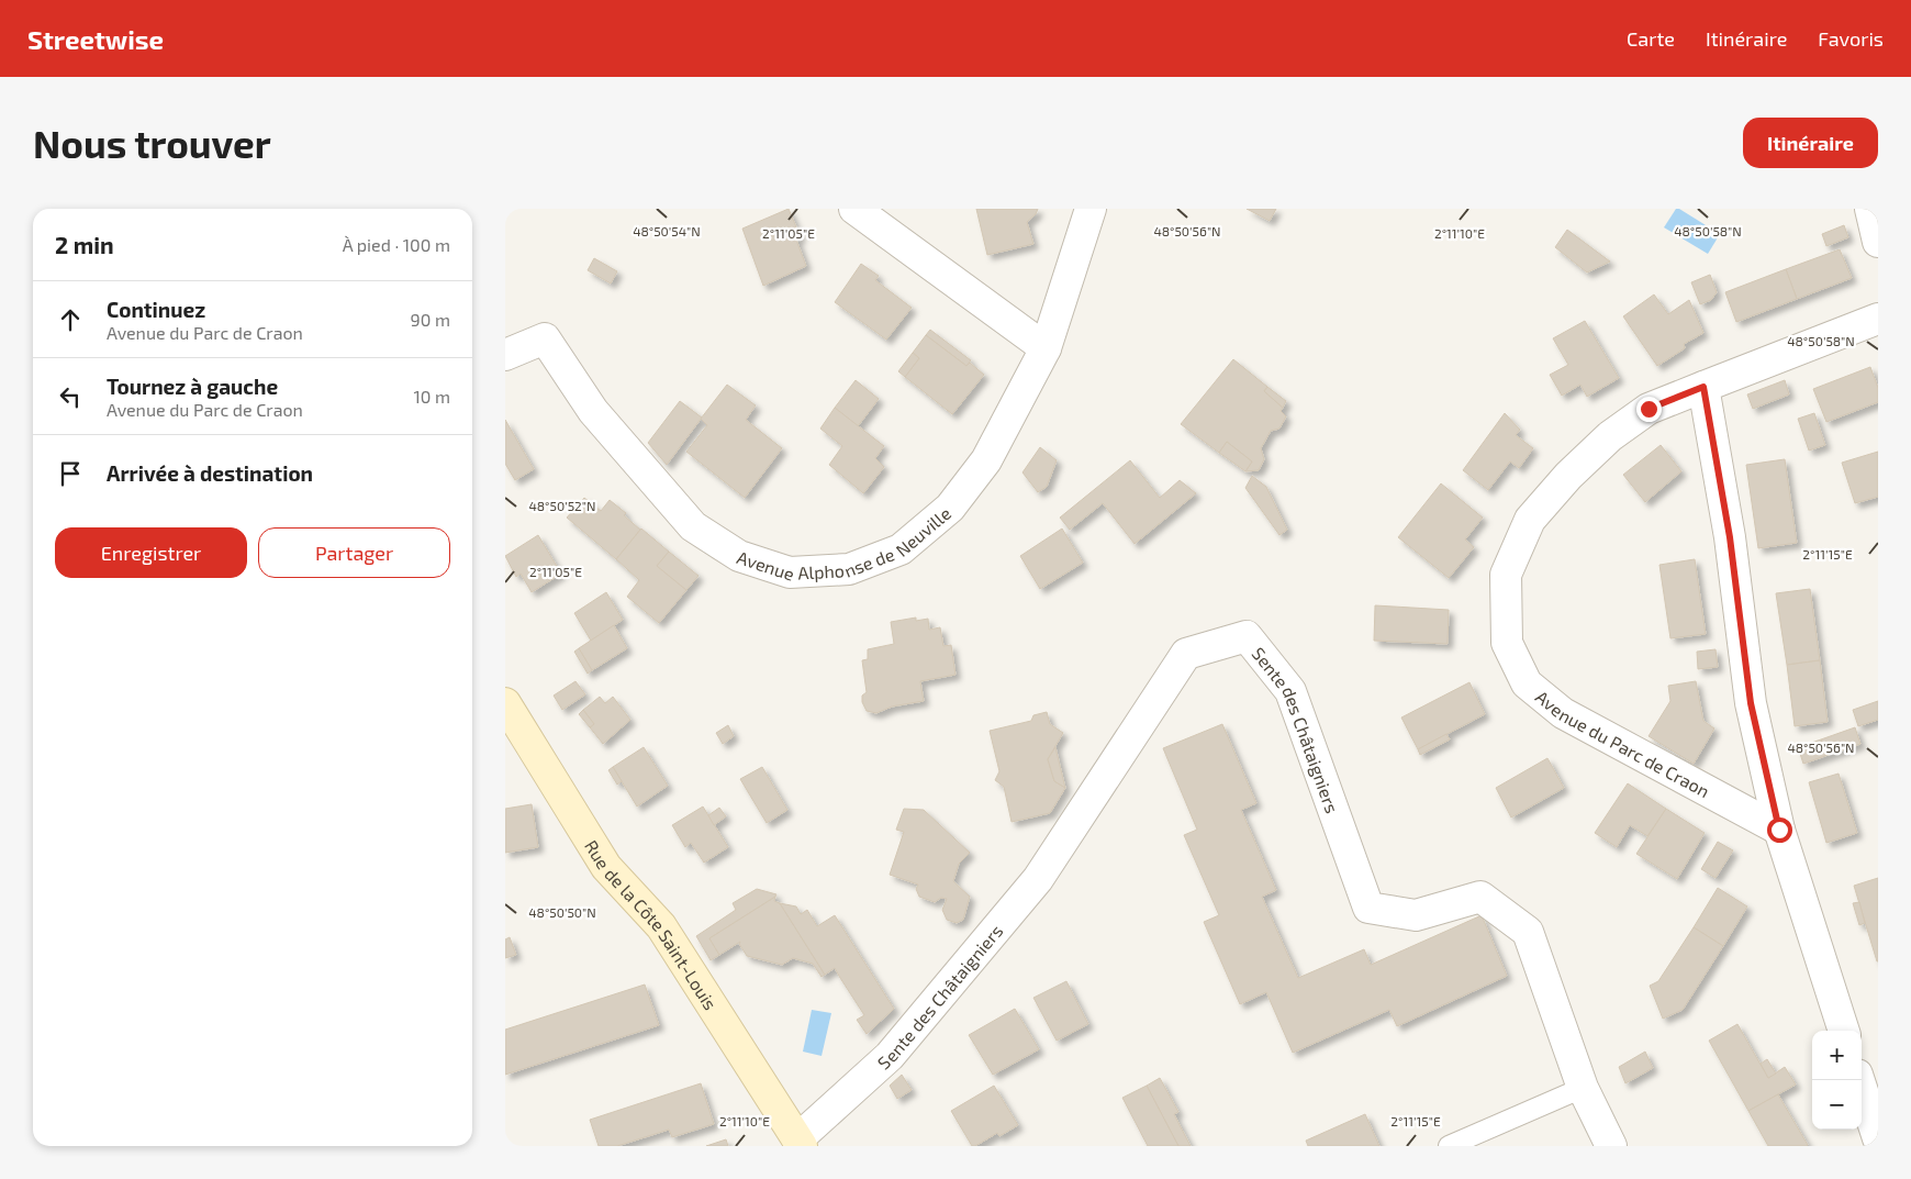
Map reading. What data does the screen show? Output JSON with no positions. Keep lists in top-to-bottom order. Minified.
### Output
{"streets":{"street":["Avenue Alphonse de Neuville","Sente des Châtaigniers","Avenue du Parc de Craon","Rue de la Côte Saint-Louis"]},"crossings":[["Sente des Châtaigniers","Rue de la Côte Saint-Louis"]],"page":{"header":"Streetwise","nav":["Carte","Itinéraire","Favoris"],"buttons":["Itinéraire",["Enregistrer","Partager"]],"title":"Nous trouver","heading":["2 min","À pied · 100 m"],"list":[["Continuez","Avenue du Parc de Craon","90 m"],["Tournez à gauche","Avenue du Parc de Craon","10 m"],"Arrivée à destination"],"map_buttons":["+","−"]},"coordinates":["48°50'54\"N","48°50'56\"N","48°50'58\"N","2°11'05\"E","2°11'10\"E","48°50'52\"N","2°11'15\"E","48°50'50\"N"]}
